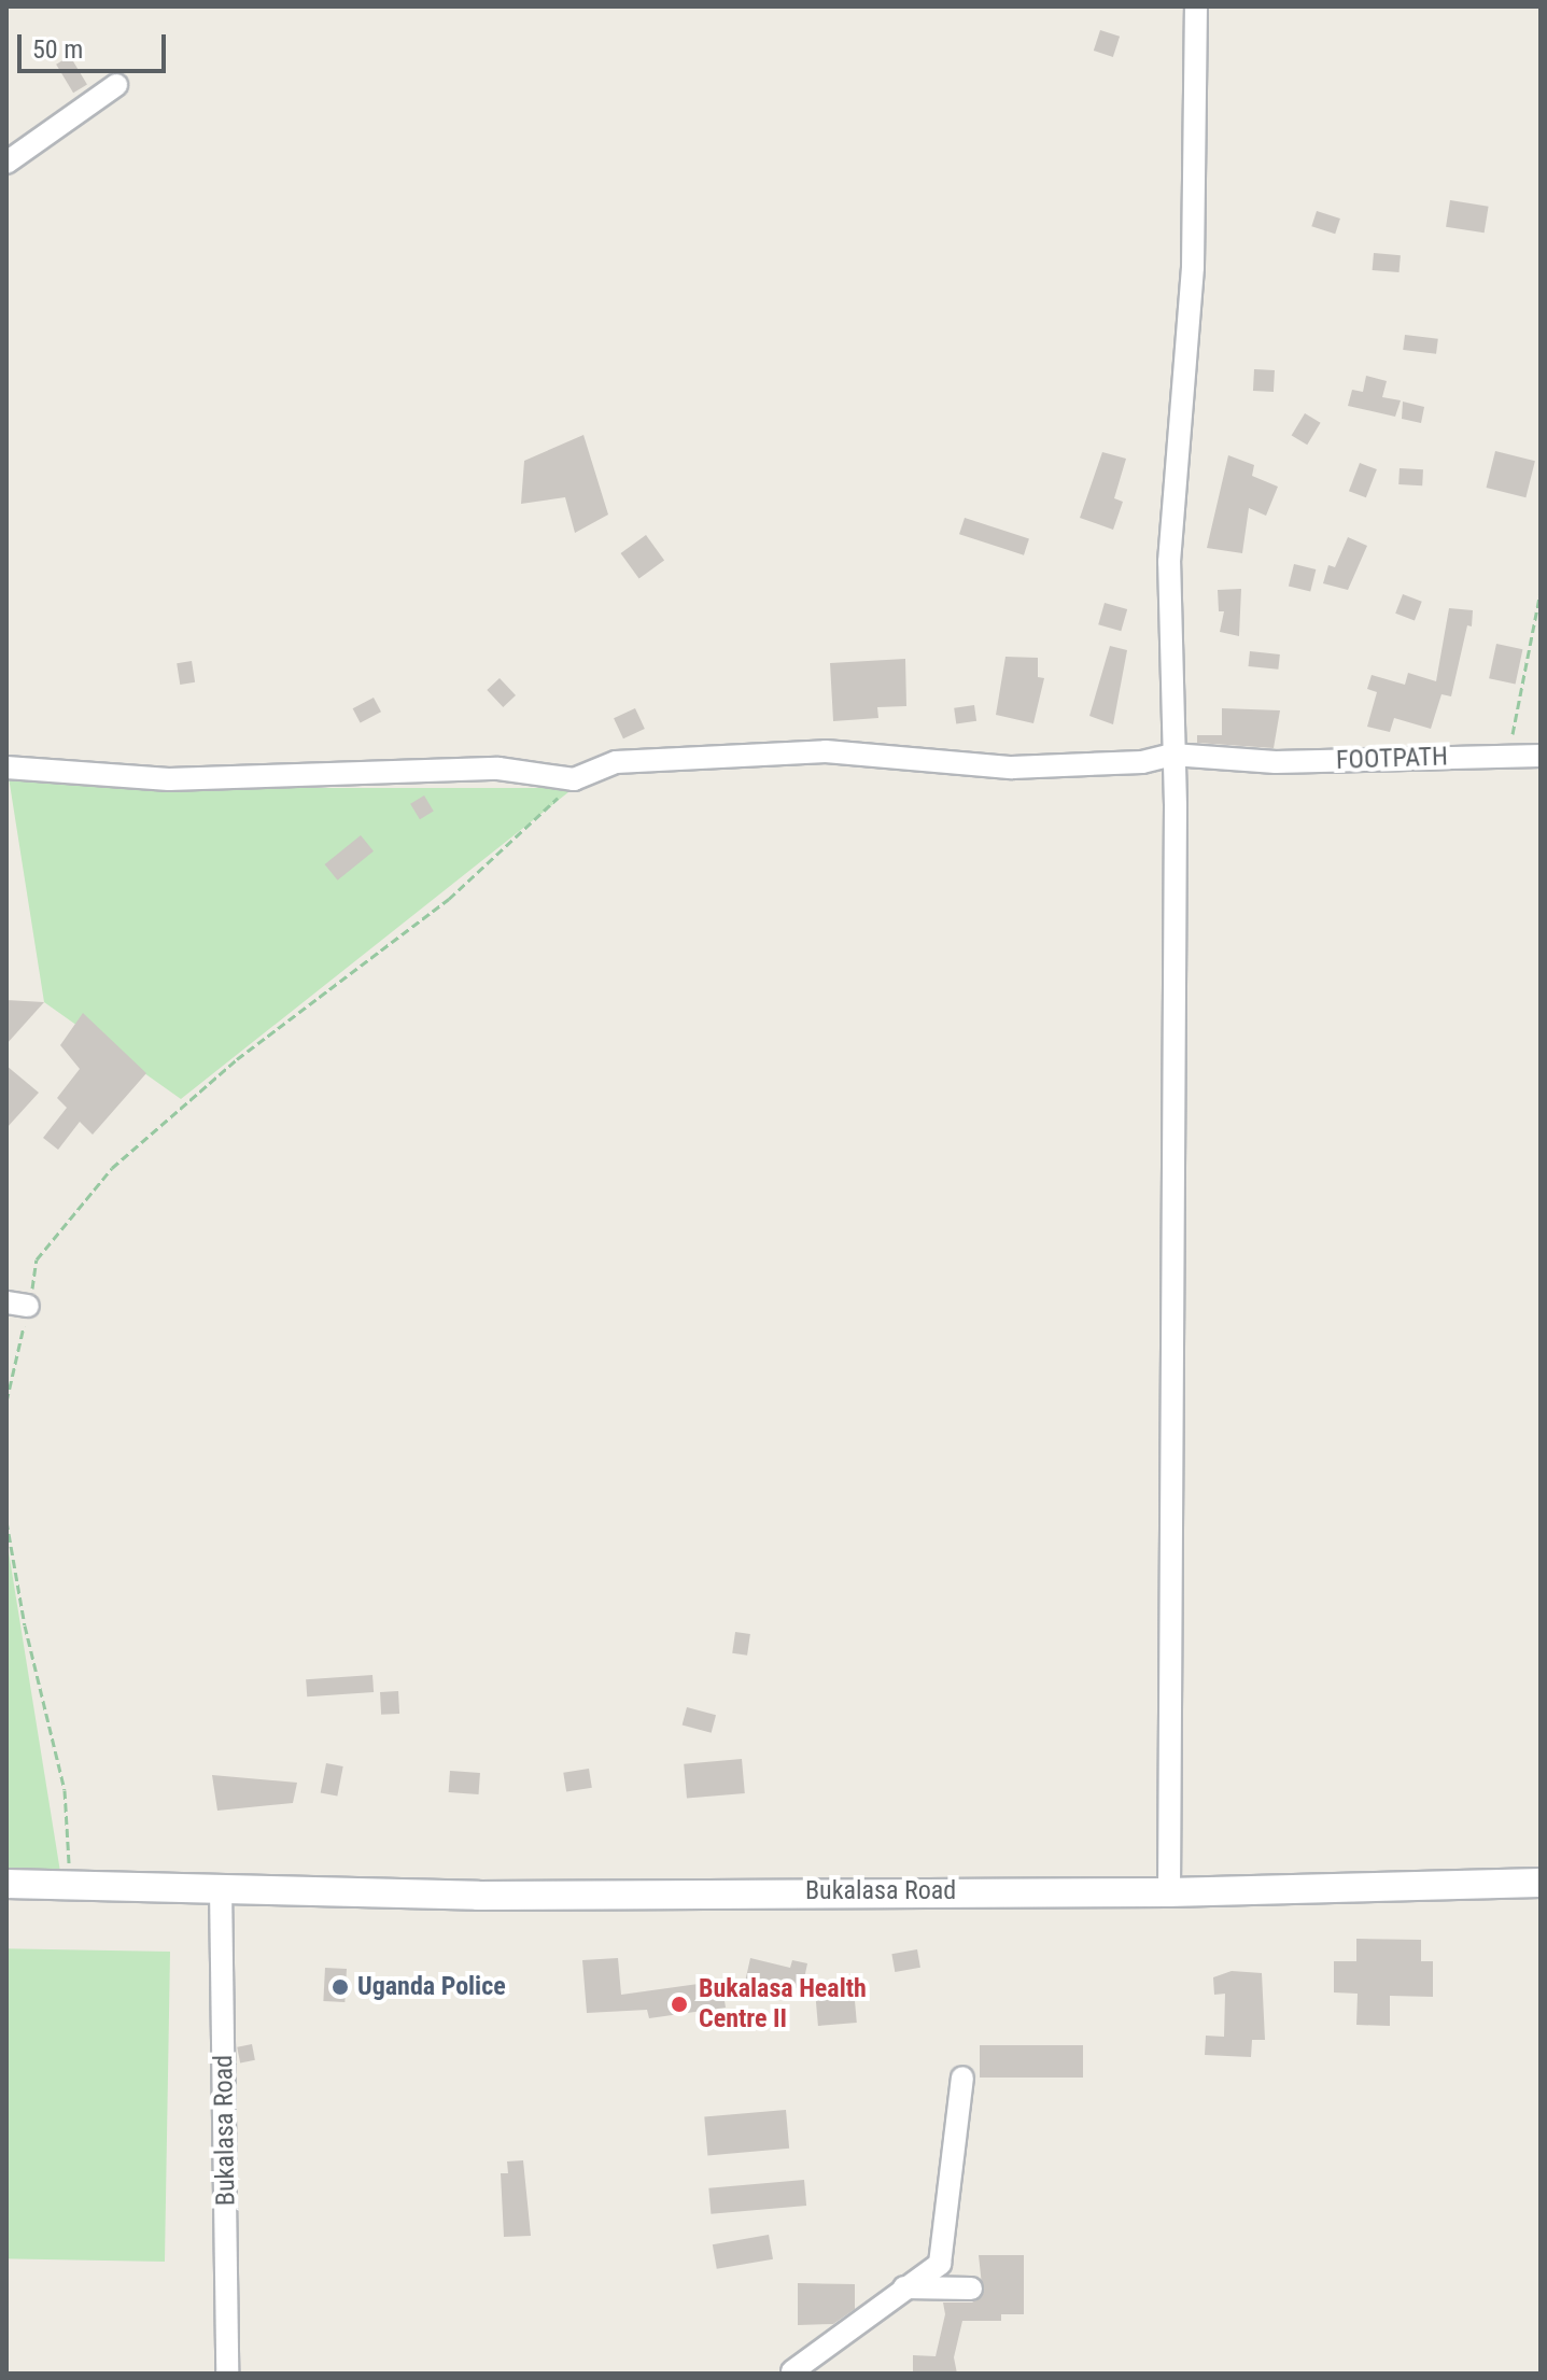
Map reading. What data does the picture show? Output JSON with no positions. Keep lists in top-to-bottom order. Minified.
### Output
{"streets":{"street":["FOOTPATH","Bukalasa Road"]},"places":["Uganda Police","Bukalasa Health Centre II"],"scale_bar":"50 m"}
